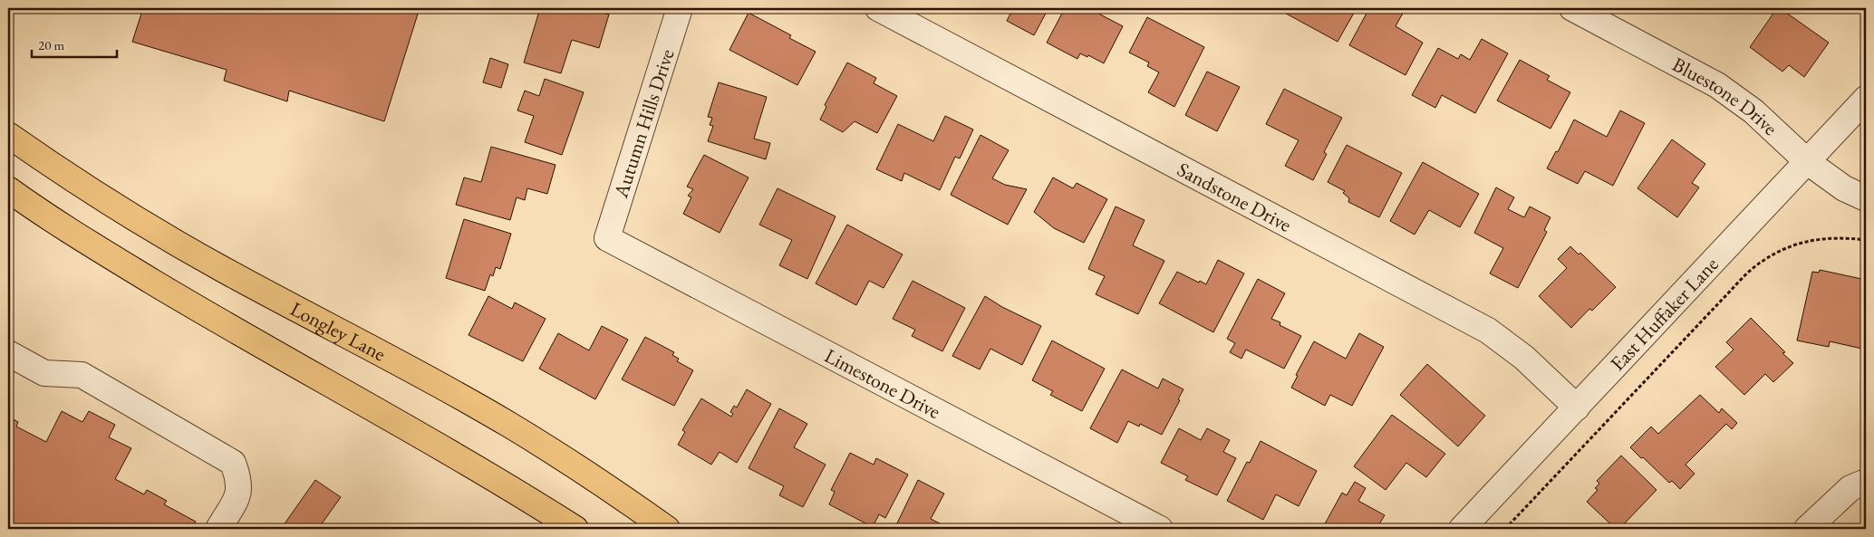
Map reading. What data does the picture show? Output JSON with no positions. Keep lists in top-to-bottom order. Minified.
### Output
{"streets":{"main road":["Longley Lane"],"street":["Bluestone Drive","Autumn Hills Drive","Sandstone Drive","East Huffaker Lane","Limestone Drive"]},"crossings":[["Bluestone Drive","East Huffaker Lane"],["Autumn Hills Drive","Limestone Drive"],["Sandstone Drive","East Huffaker Lane"]],"scale_bar":"20 m"}
